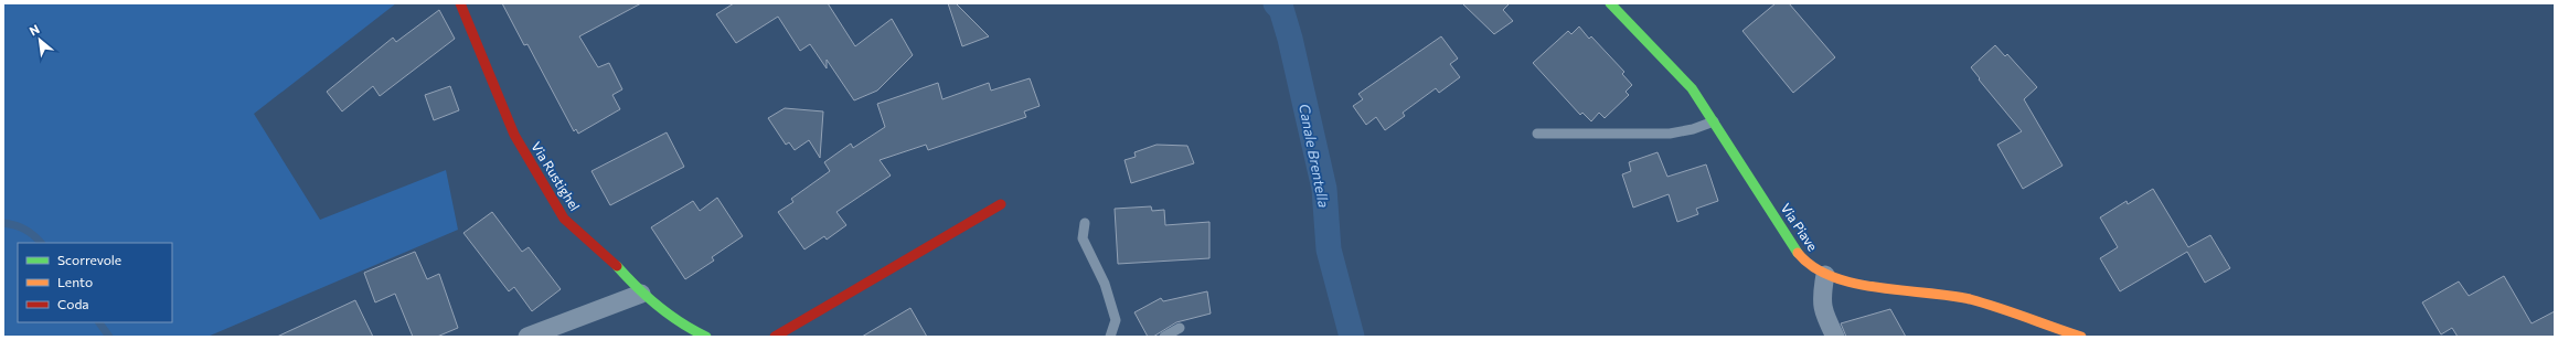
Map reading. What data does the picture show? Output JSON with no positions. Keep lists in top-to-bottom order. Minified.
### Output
{"streets":{"street":["Via Rustighel","Via Piave"]},"water":["Canale Brentella"],"legend":["Scorrevole","Lento","Coda"],"north":"top left"}
